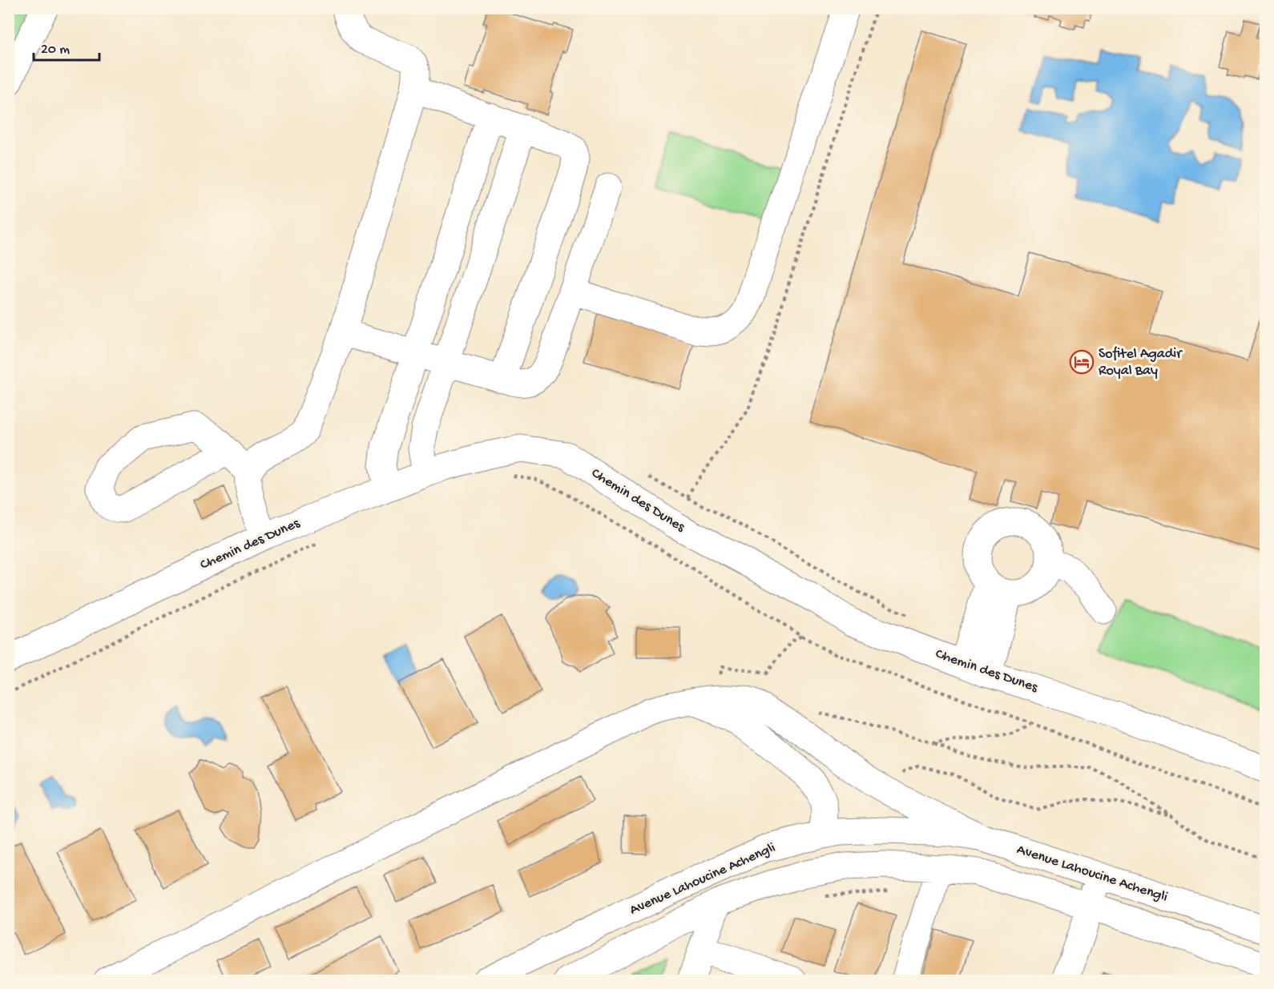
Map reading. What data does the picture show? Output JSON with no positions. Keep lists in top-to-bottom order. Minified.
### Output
{"streets":{"street":["Chemin des Dunes","Avenue Lahoucine Achengli"]},"places":{"hotel":["Sofitel Agadir Royal Bay"]},"scale_bar":"20 m"}
